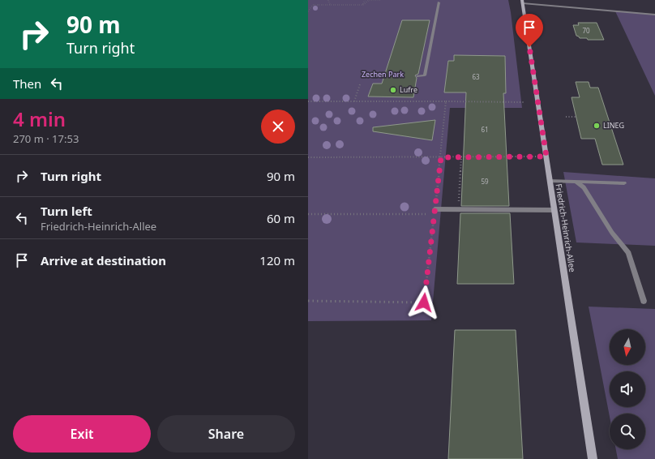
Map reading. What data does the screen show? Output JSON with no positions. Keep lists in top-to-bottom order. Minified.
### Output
{"streets":{"main road":["Friedrich-Heinrich-Allee"]},"parks":["Zechen Park"],"places":["Lufre","LINEG"],"house_numbers":["70","63","61","59"],"north":"bottom","page":{"turn":["90 m","Turn right"],"then":"Then","heading":["4 min","270 m · 17:53"],"list":[{"name":"Turn right","value":"90 m"},{"name":"Turn left","note":"Friedrich-Heinrich-Allee","value":"60 m"},{"name":"Arrive at destination","value":"120 m"}],"buttons":["Exit","Share"]}}
